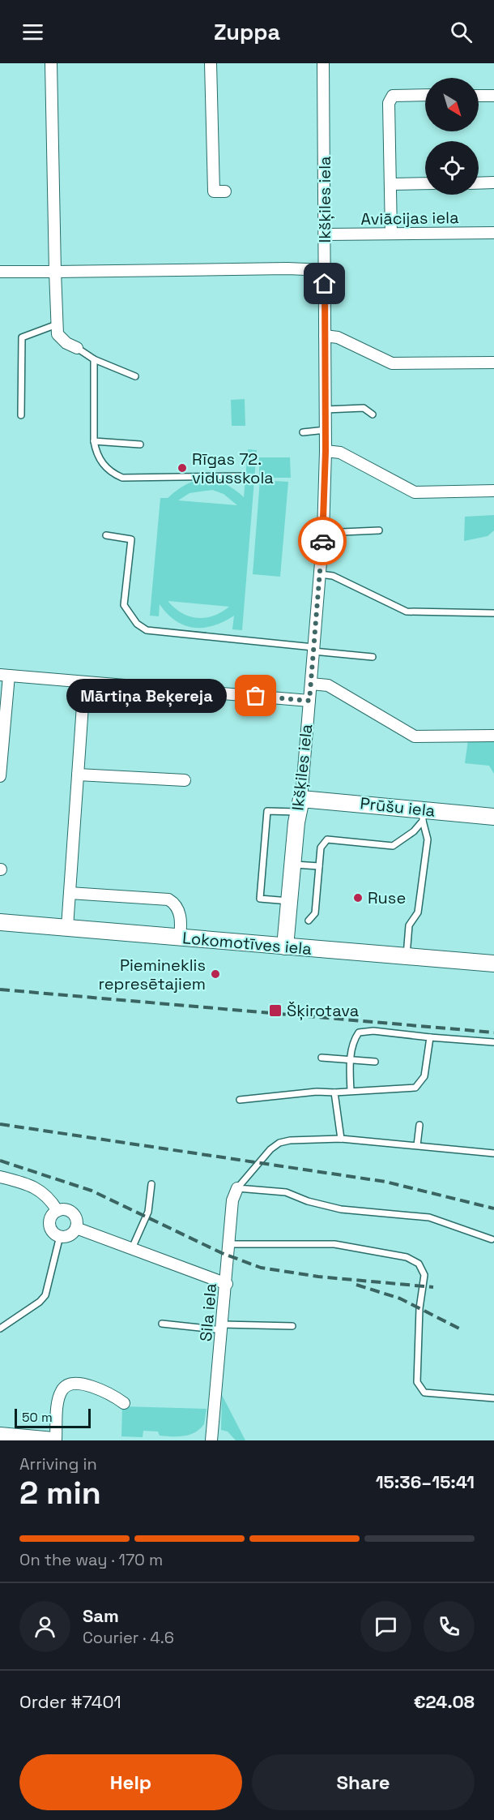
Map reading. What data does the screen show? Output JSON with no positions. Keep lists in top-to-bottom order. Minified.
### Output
{"streets":{"street":["Ikšķiles iela","Aviācijas iela","Prūšu iela","Lokomotīves iela","Sila iela"]},"crossings":[["Ikšķiles iela","Aviācijas iela"],["Ikšķiles iela","Prūšu iela"],["Ikšķiles iela","Lokomotīves iela"]],"places":{"other":["Rīgas 72. vidusskola","Mārtiņa Beķereja","Ruse","Piemineklis represētajiem"],"transit":["Šķirotava"]},"scale_bar":"50 m","north":"bottom right","page":{"header":"Zuppa","bubble":"Mārtiņa Beķereja","scale":"50 m","heading":["2 min","Arriving in","15:36–15:41"],"panel":["Sam","Courier · 4.6","Order #7401","€24.08"],"bar":"On the way · 170 m","buttons":["Help","Share"]}}
